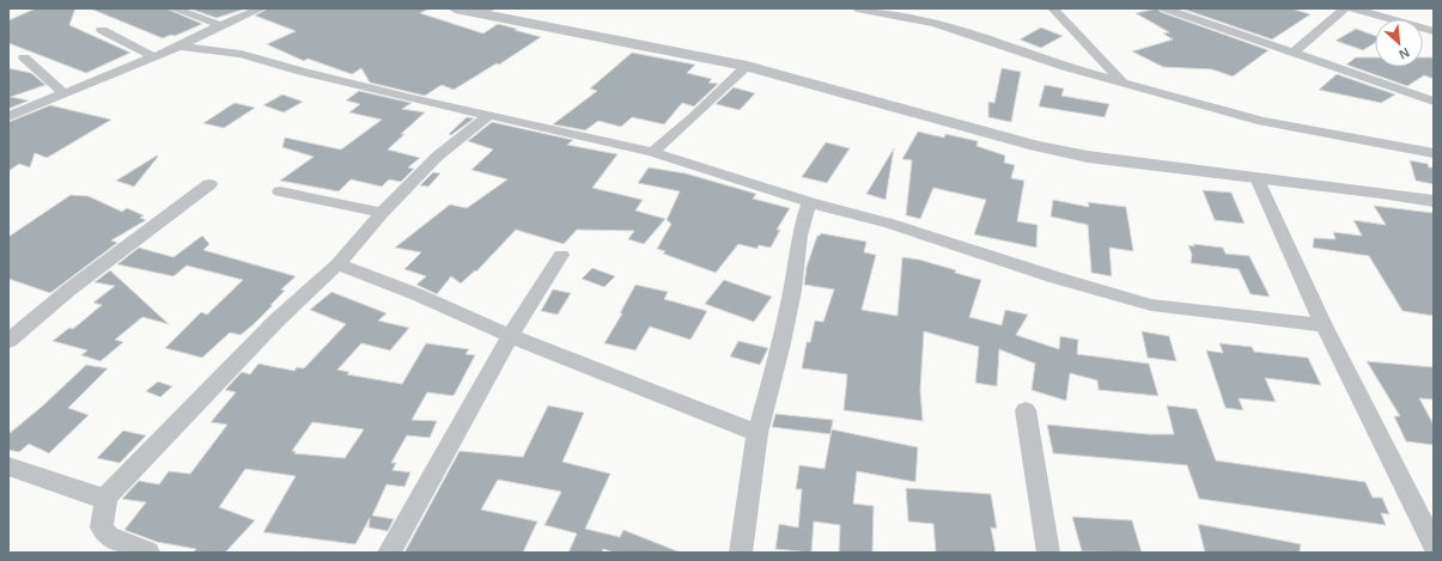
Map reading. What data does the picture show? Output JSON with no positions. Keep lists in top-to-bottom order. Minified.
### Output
{"north":"bottom right"}
